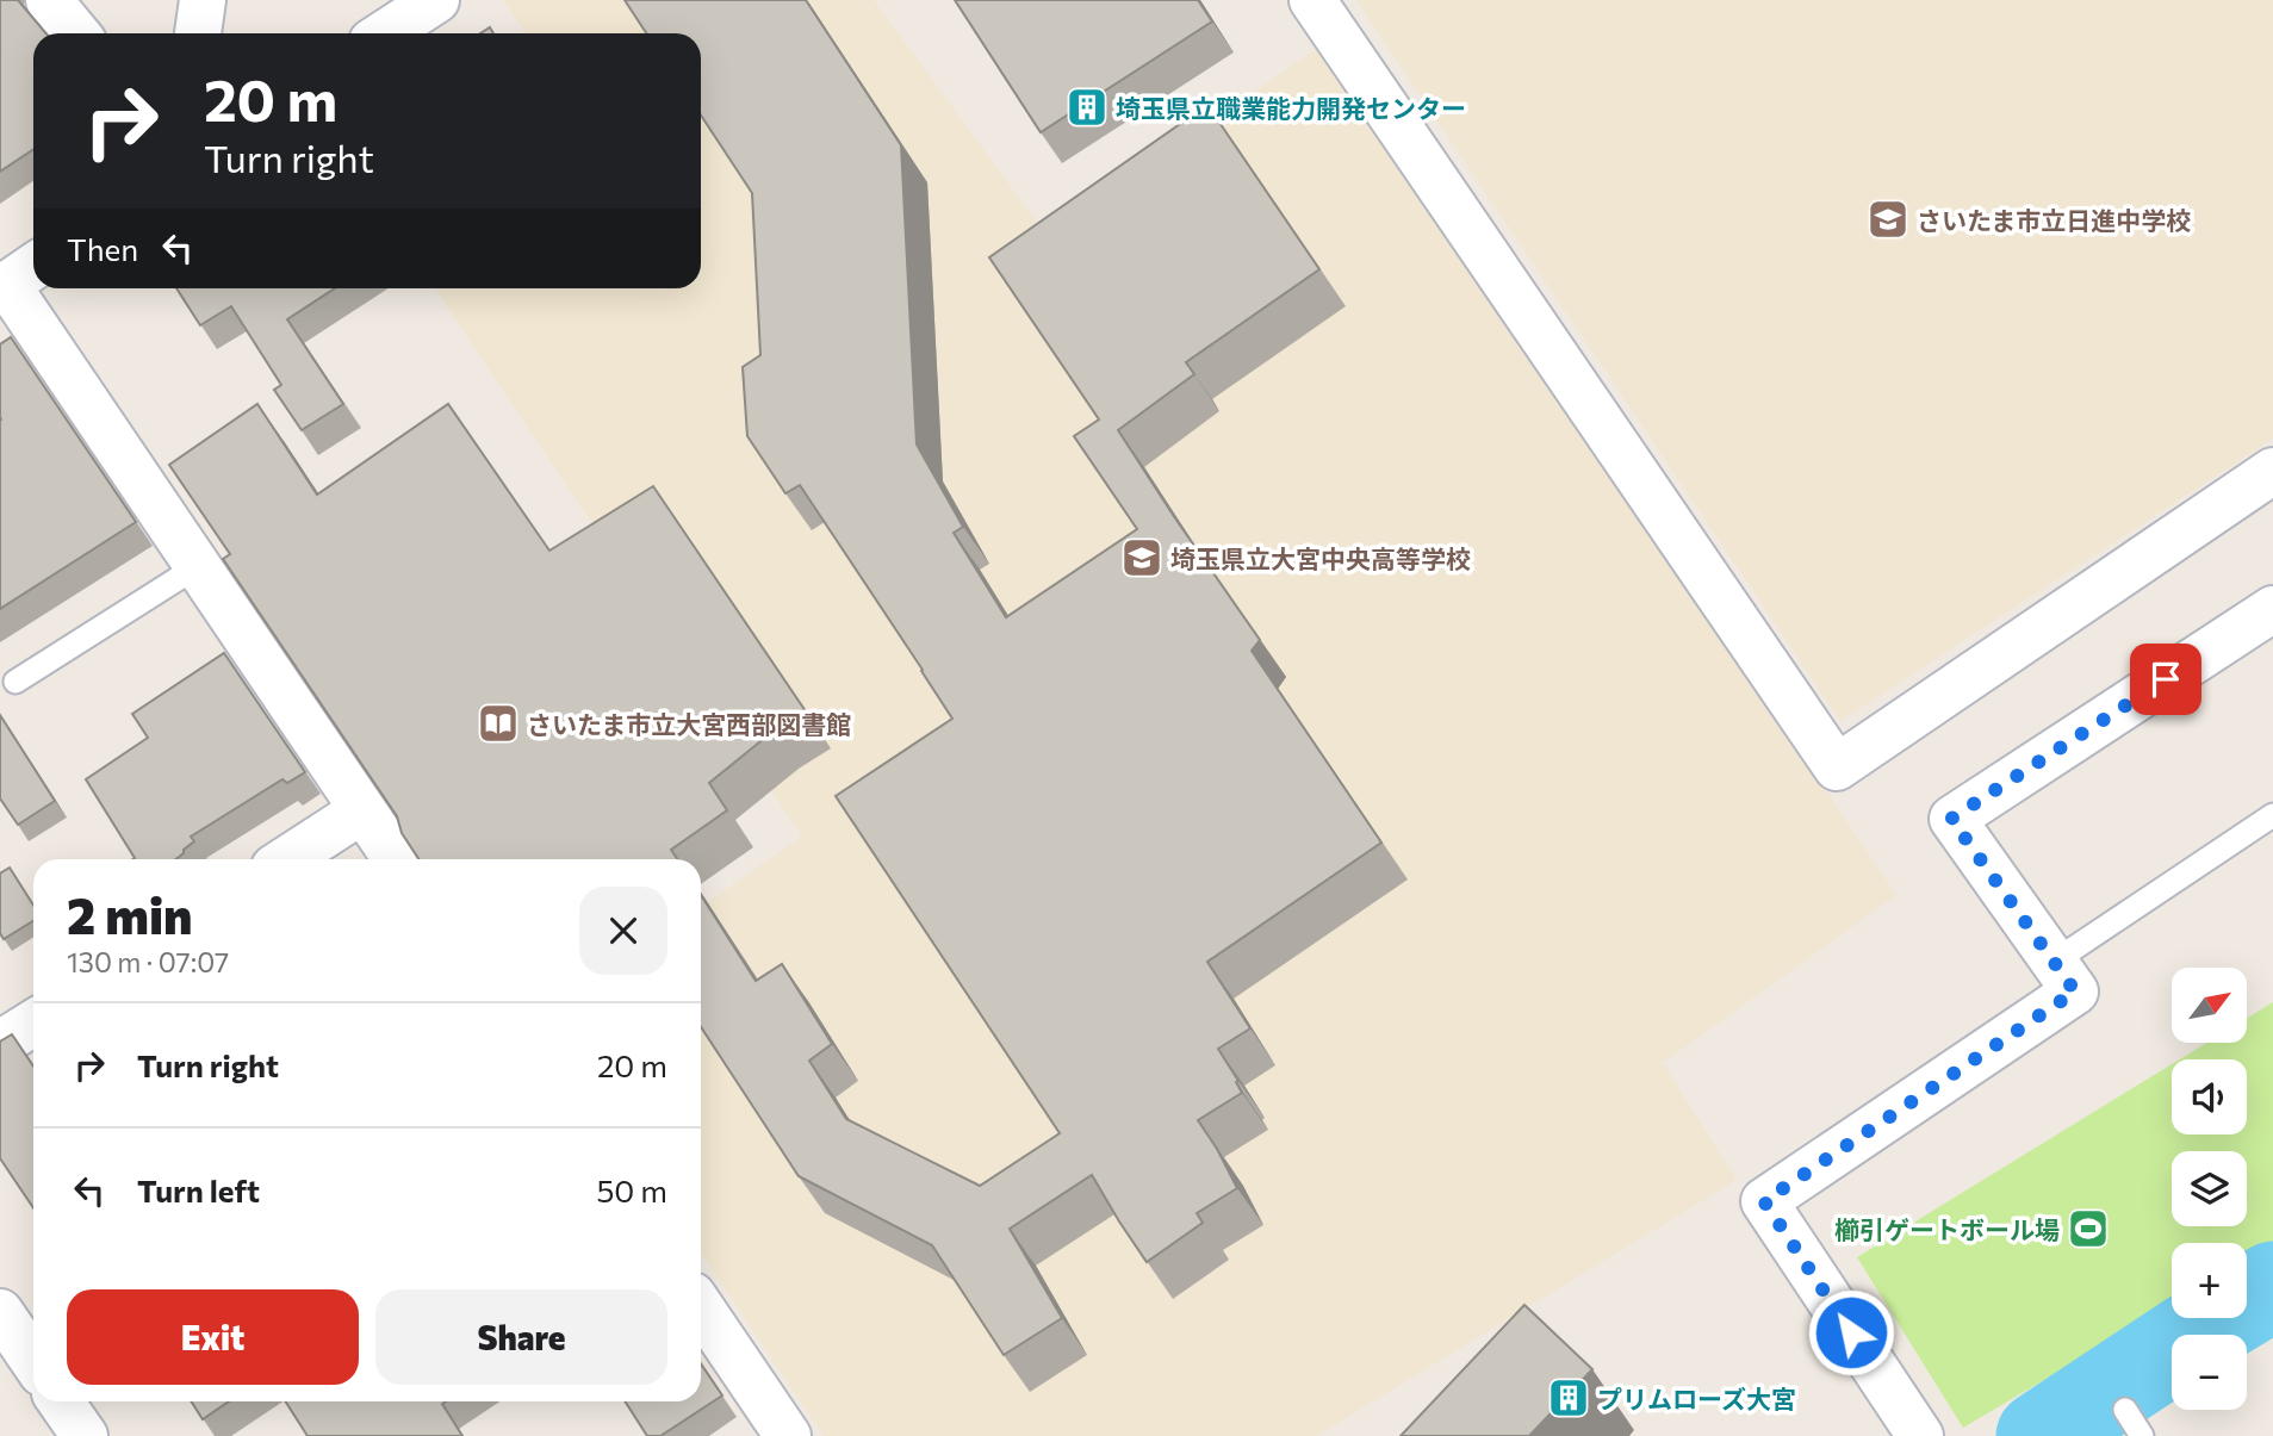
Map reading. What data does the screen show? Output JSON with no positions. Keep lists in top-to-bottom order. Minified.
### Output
{"places":{"building":["埼玉県立職業能力開発センター","プリムローズ大宮"],"school or university":["さいたま市立日進中学校","埼玉県立大宮中央高等学校"],"library":["さいたま市立大宮西部図書館"],"sports":["櫛引ゲートボール場"]},"north":"top right","page":{"turn":["20 m","Turn right"],"then":"Then","heading":["2 min","130 m · 07:07"],"map_buttons":["+","−"],"list":[{"name":"Turn right","value":"20 m"},{"name":"Turn left","value":"50 m"}],"buttons":["Exit","Share"]}}
